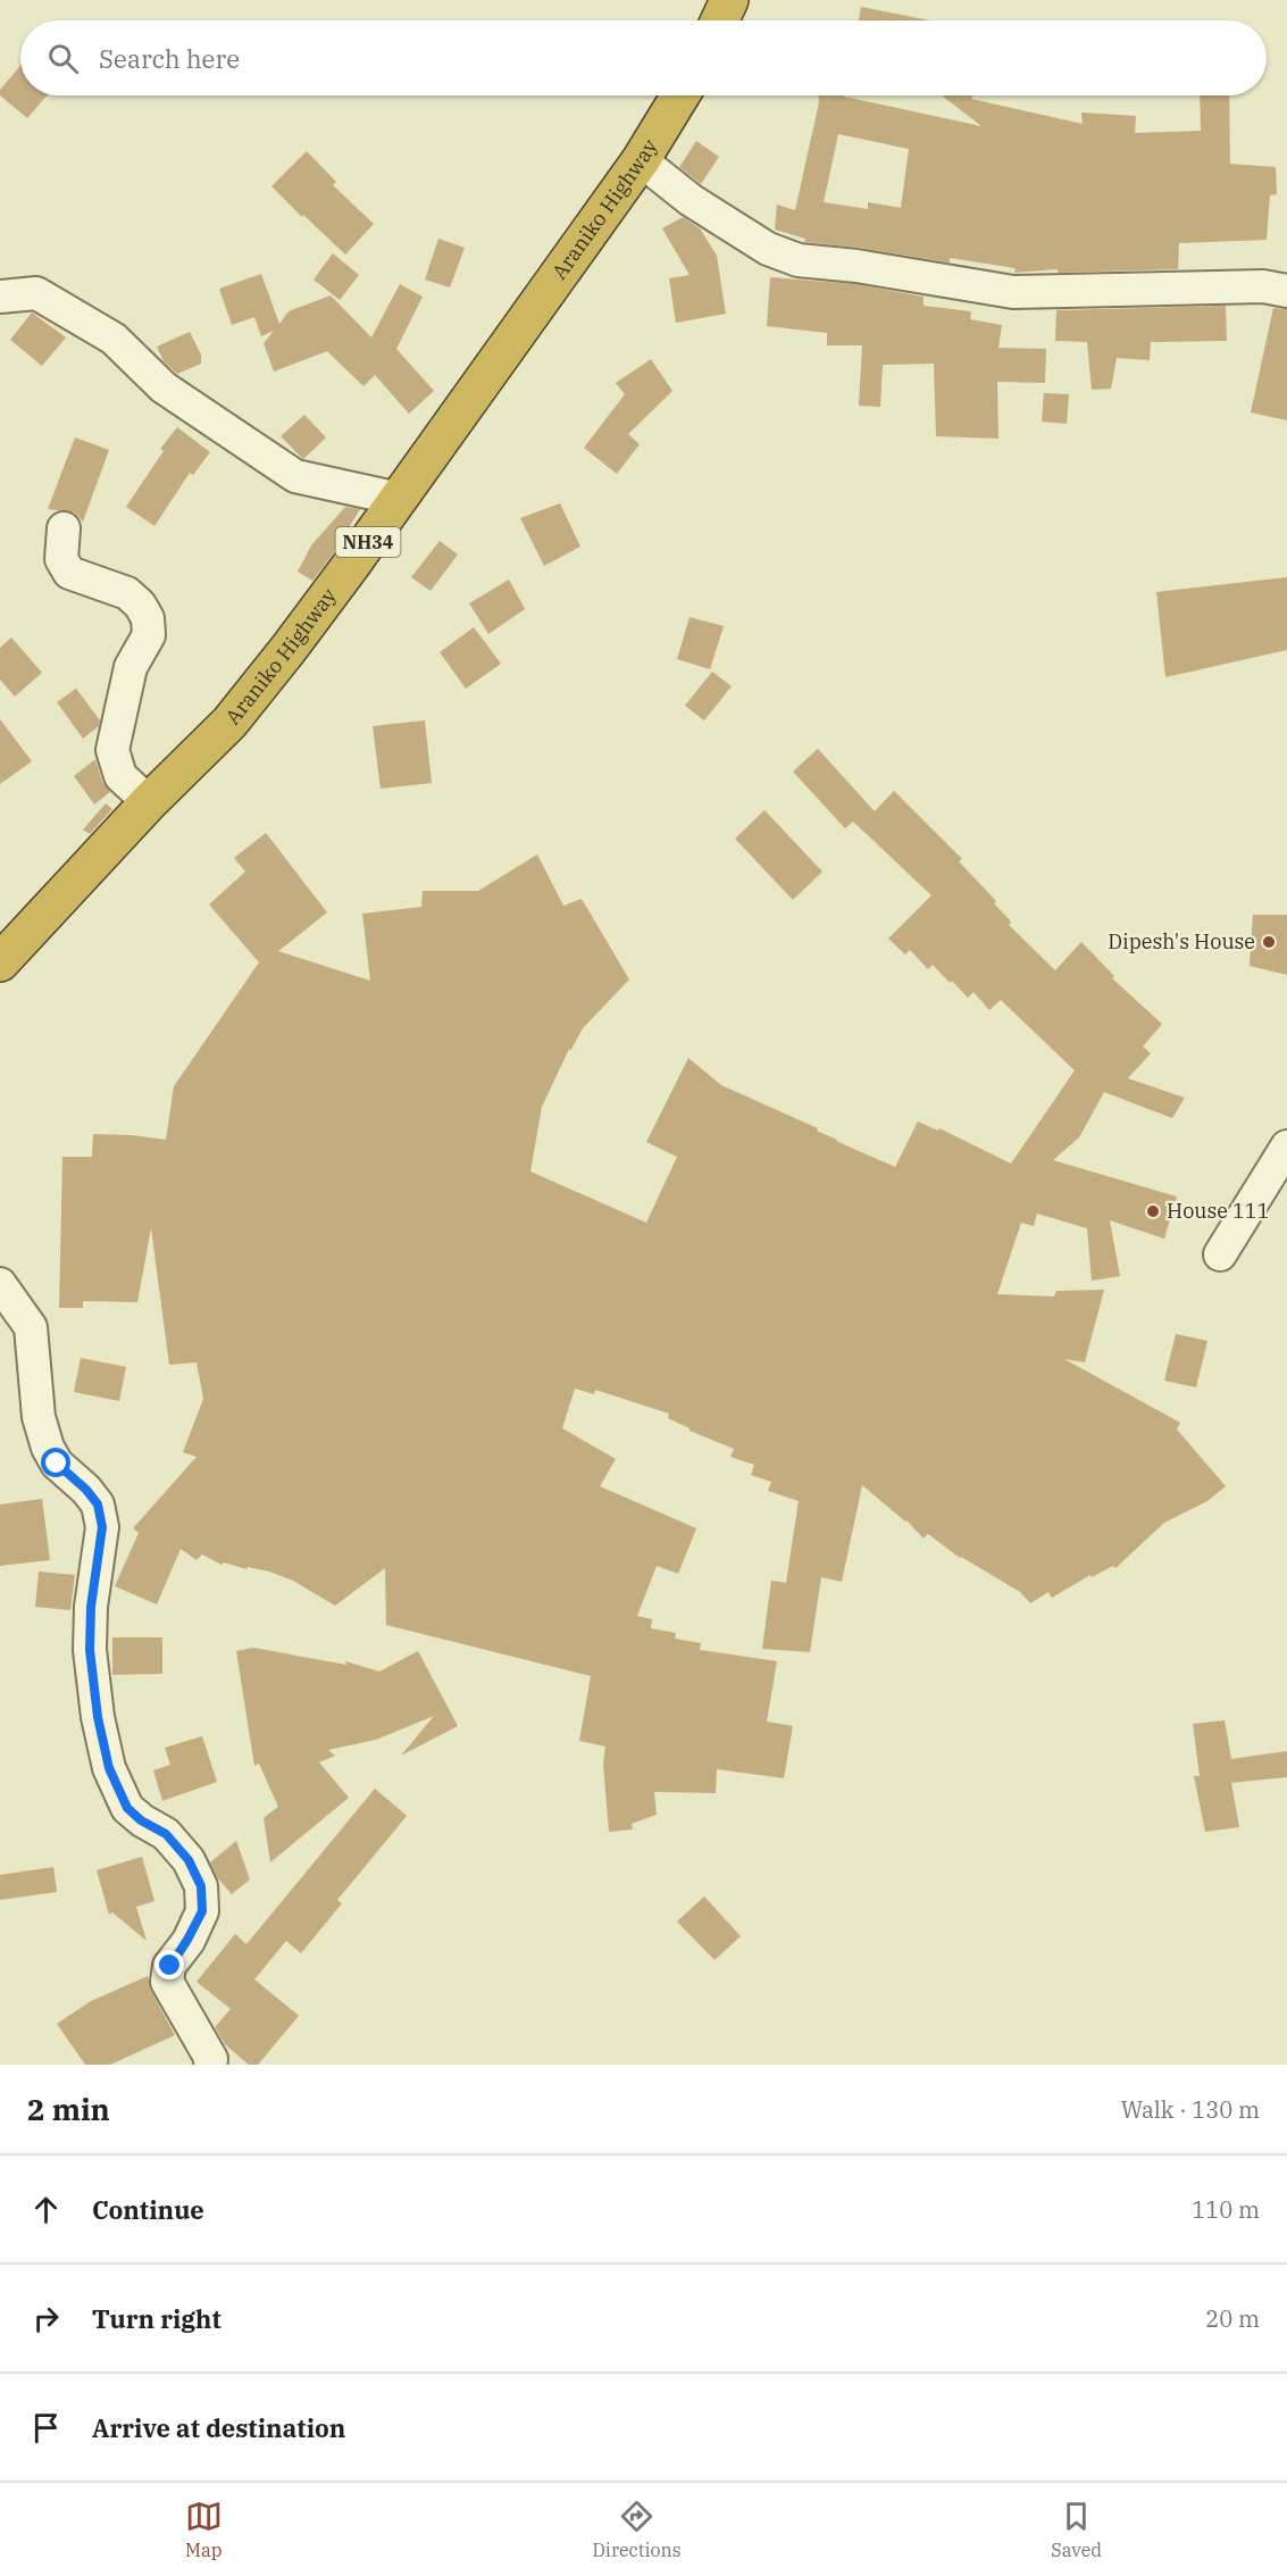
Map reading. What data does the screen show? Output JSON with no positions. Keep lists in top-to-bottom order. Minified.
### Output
{"streets":{"highway":["Araniko Highway","NH34"]},"places":["Dipesh's House","House 111"],"page":{"search":"Search here","heading":["2 min","Walk · 130 m"],"list":[["Continue","110 m"],["Turn right","20 m"],"Arrive at destination"],"nav":["Map","Directions","Saved"]}}
